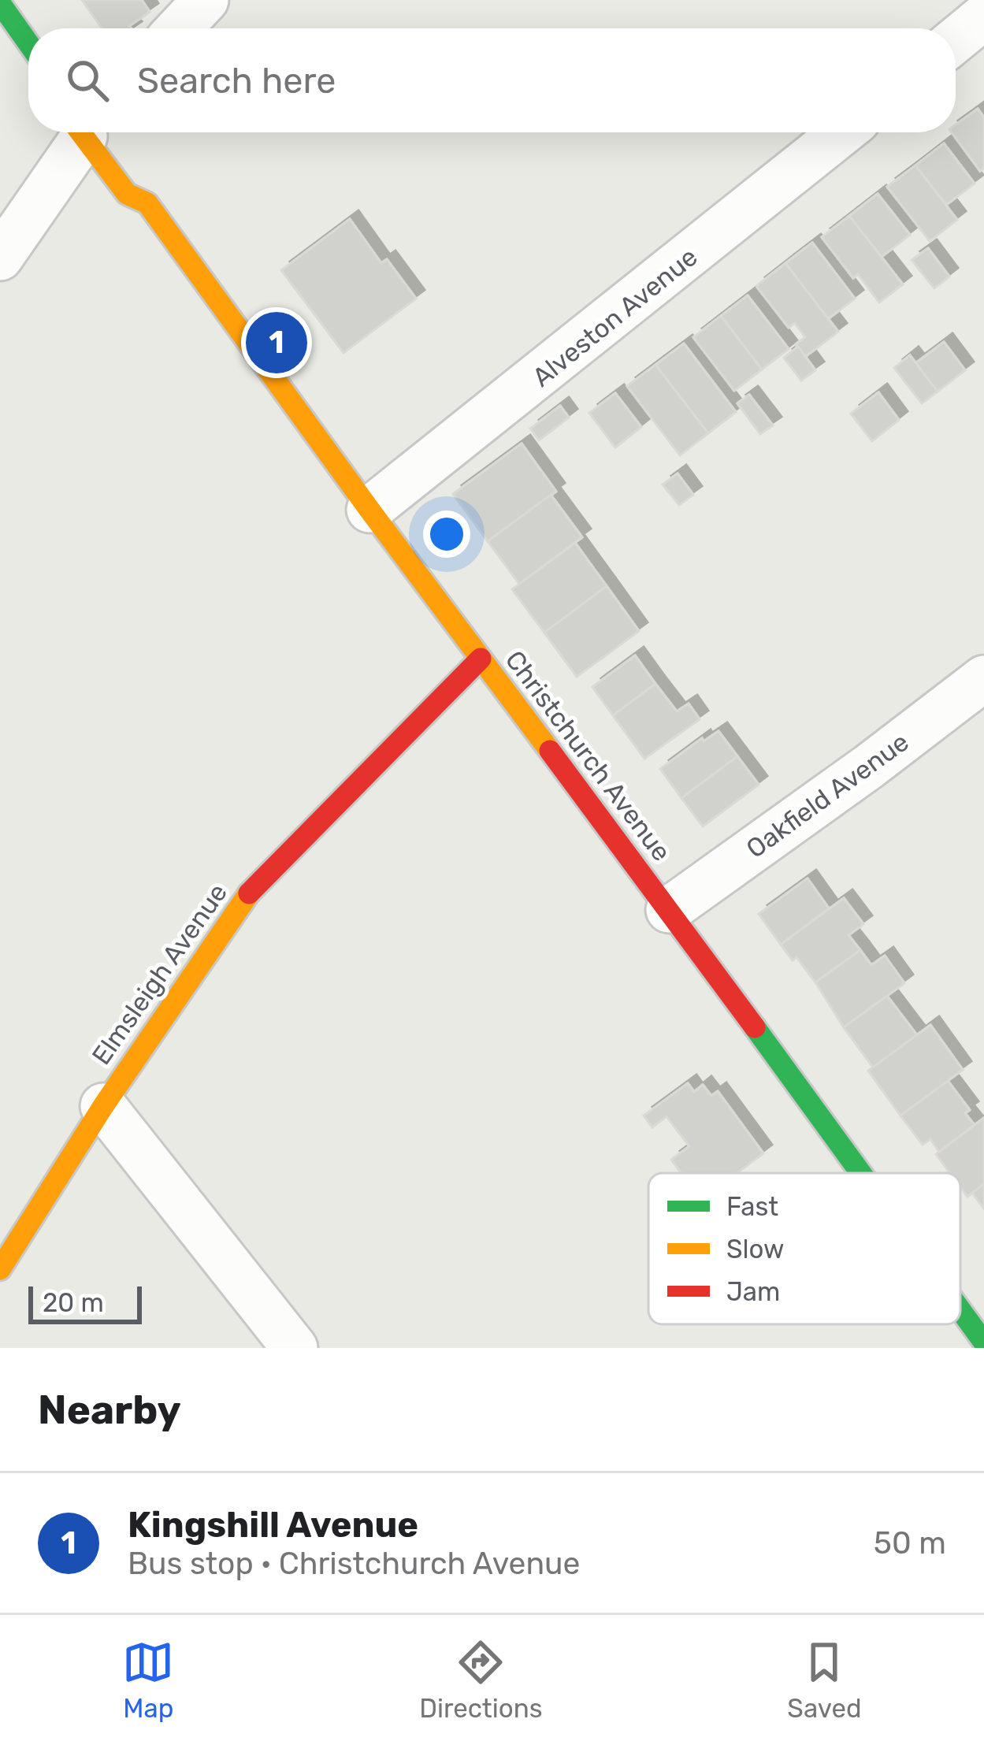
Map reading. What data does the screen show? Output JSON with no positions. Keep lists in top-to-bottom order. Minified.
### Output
{"streets":{"street":["Alveston Avenue","Christchurch Avenue","Oakfield Avenue","Elmsleigh Avenue"]},"crossings":[["Alveston Avenue","Christchurch Avenue"],["Christchurch Avenue","Oakfield Avenue"],["Christchurch Avenue","Elmsleigh Avenue"]],"legend":["Fast","Slow","Jam"],"scale_bar":"20 m","page":{"search":"Search here","pins":"1","scale":"20 m","heading":"Nearby","list":[{"mark":"1","name":"Kingshill Avenue","note":"Bus stop · Christchurch Avenue","value":"50 m"}],"nav":["Map","Directions","Saved"]}}
